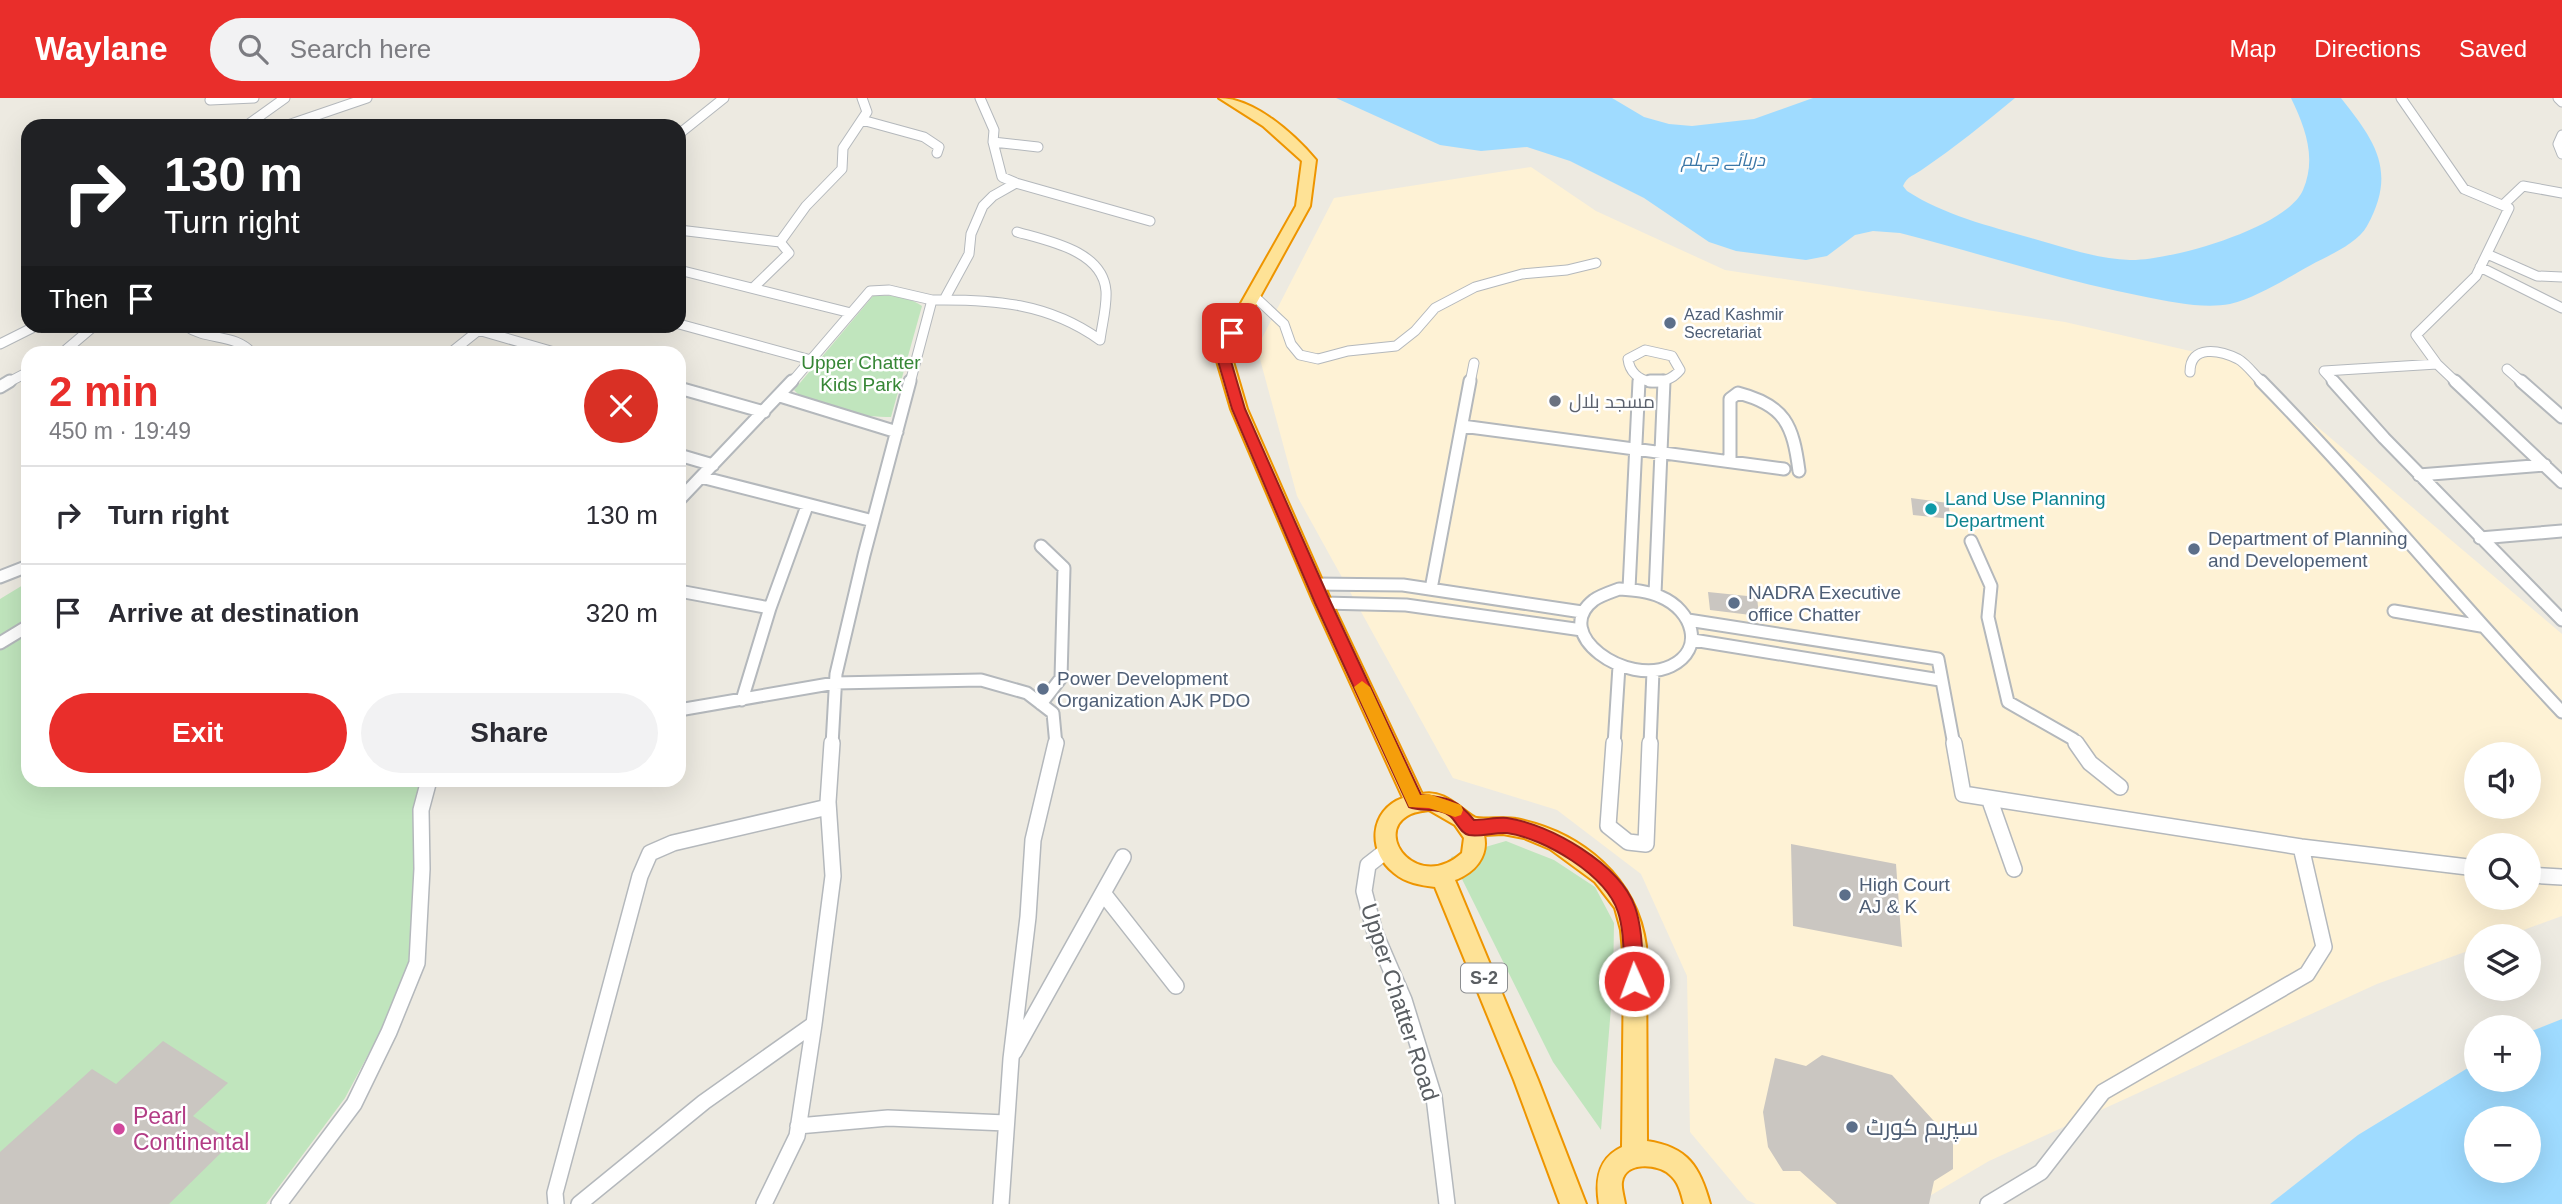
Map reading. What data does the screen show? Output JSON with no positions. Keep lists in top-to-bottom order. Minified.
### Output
{"streets":{"highway":["S-2"],"street":["Upper Chatter Road"]},"crossings":[["S-2","Upper Chatter Road"]],"water":["دریائے جہلم"],"parks":["Upper Chatter Kids Park"],"places":["Azad Kashmir Secretariat","مسجد بلال","Land Use Planning Department","Department of Planning and Developement","NADRA Executive office Chatter","Power Development Organization AJK PDO","High Court AJ & K","سپریم کورٹ","Pearl Continental"],"page":{"header":"Waylane","search":"Search here","nav":["Map","Directions","Saved"],"turn":["130 m","Turn right"],"then":"Then","heading":["2 min","450 m · 19:49"],"list":[{"name":"Turn right","value":"130 m"},{"name":"Arrive at destination","value":"320 m"}],"buttons":["Exit","Share"],"map_buttons":["+","−"]}}
